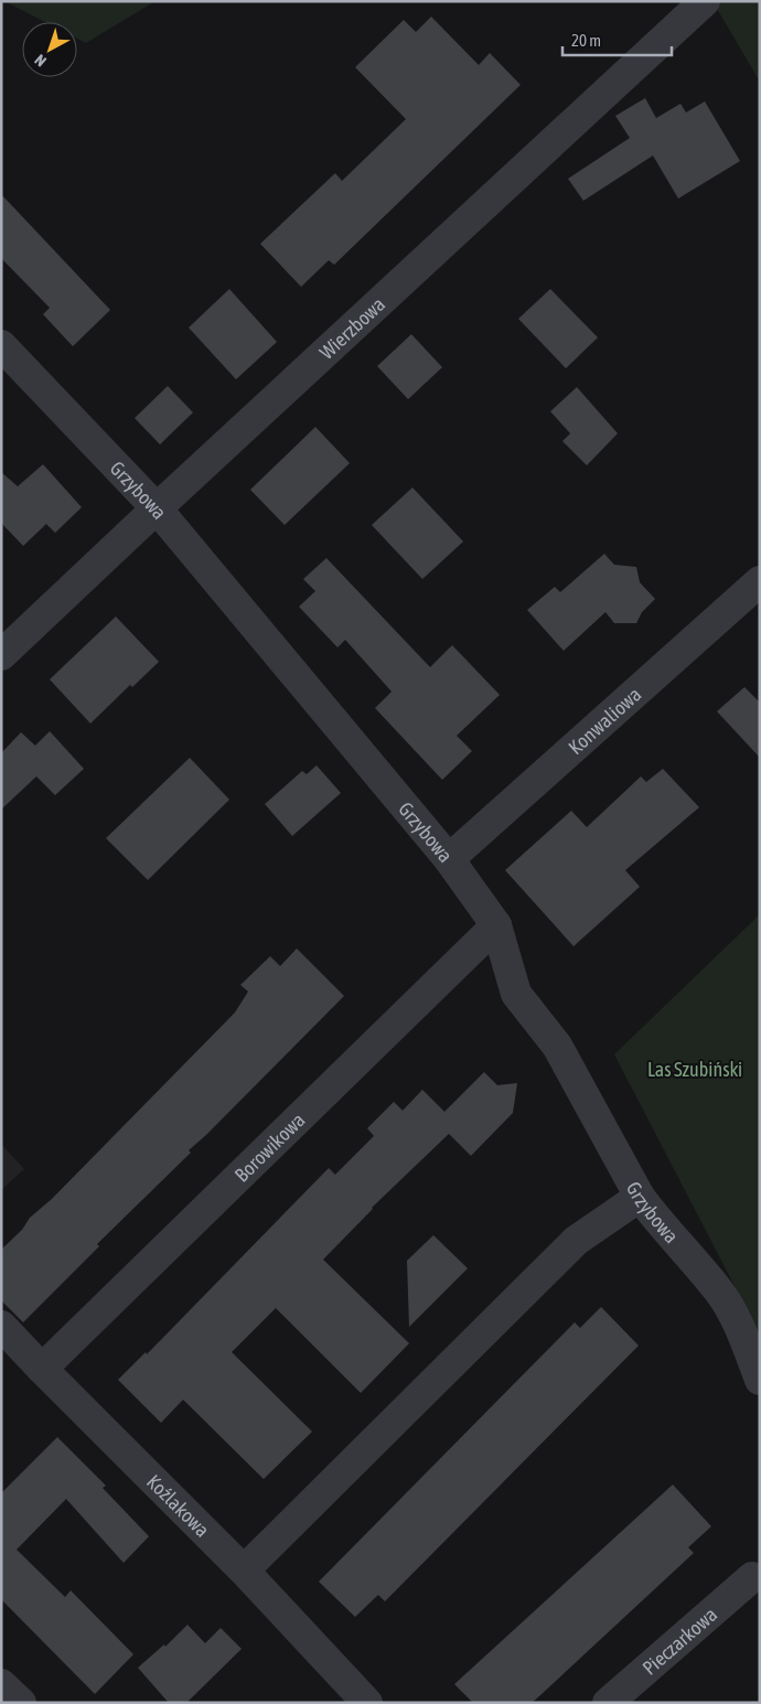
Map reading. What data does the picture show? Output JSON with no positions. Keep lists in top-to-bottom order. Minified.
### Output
{"streets":{"street":["Wierzbowa","Grzybowa","Konwaliowa","Borowikowa","Koźlakowa","Pieczarkowa"]},"crossings":[["Wierzbowa","Grzybowa"],["Grzybowa","Konwaliowa"],["Grzybowa","Borowikowa"],["Borowikowa","Koźlakowa"]],"parks":["Las Szubiński"],"scale_bar":"20 m","north":"bottom left"}
